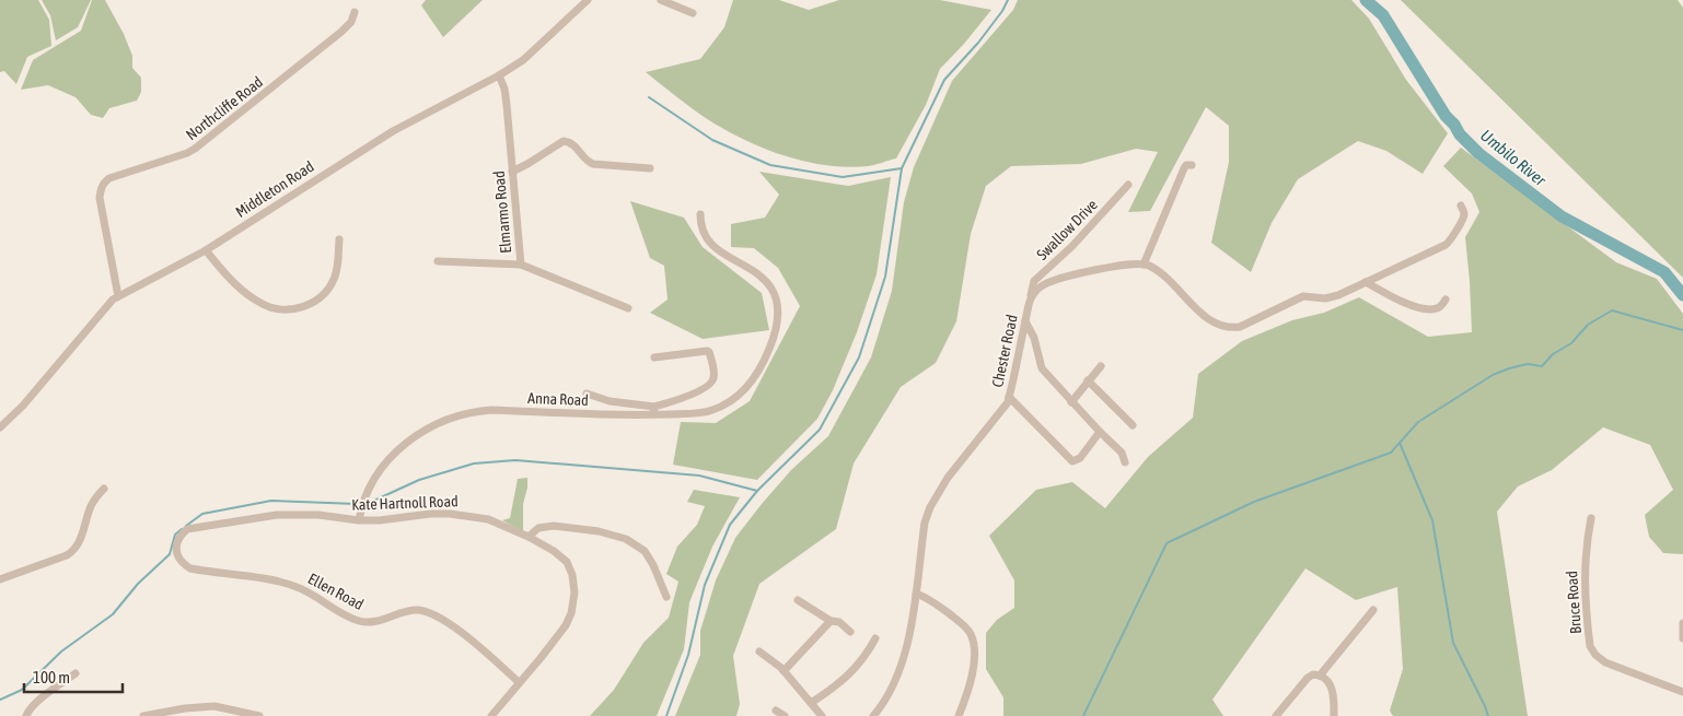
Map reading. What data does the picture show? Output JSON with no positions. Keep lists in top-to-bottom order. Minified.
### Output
{"streets":{"street":["Northcliffe Road","Middleton Road","Elmarmo Road","Swallow Drive","Chester Road","Anna Road","Kate Hartnoll Road","Ellen Road","Bruce Road"]},"crossings":[["Northcliffe Road","Middleton Road"],["Middleton Road","Elmarmo Road"],["Swallow Drive","Chester Road"],["Anna Road","Kate Hartnoll Road"],["Kate Hartnoll Road","Ellen Road"]],"water":["Umbilo River"],"scale_bar":"100 m"}
